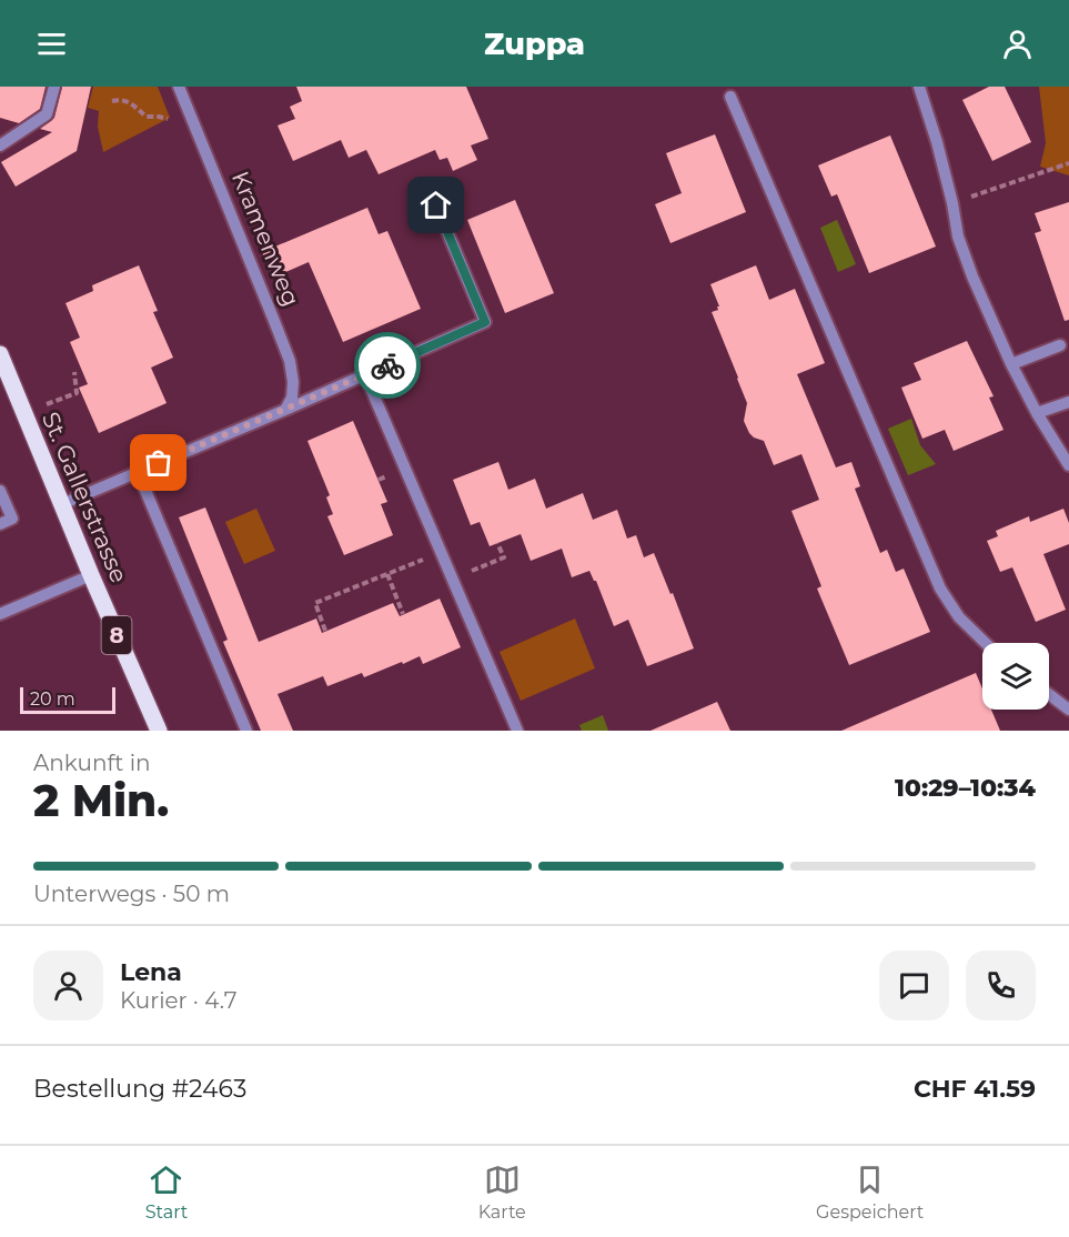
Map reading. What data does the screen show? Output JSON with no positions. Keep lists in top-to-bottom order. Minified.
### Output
{"streets":{"main road":["St. Gallerstrasse","8"],"street":["Kramenweg"]},"scale_bar":"20 m","page":{"header":"Zuppa","scale":"20 m","heading":["2 Min.","Ankunft in","10:29–10:34"],"panel":["Lena","Kurier · 4.7","Bestellung #2463","CHF 41.59"],"bar":"Unterwegs · 50 m","tabs":["Start","Karte","Gespeichert"]}}
